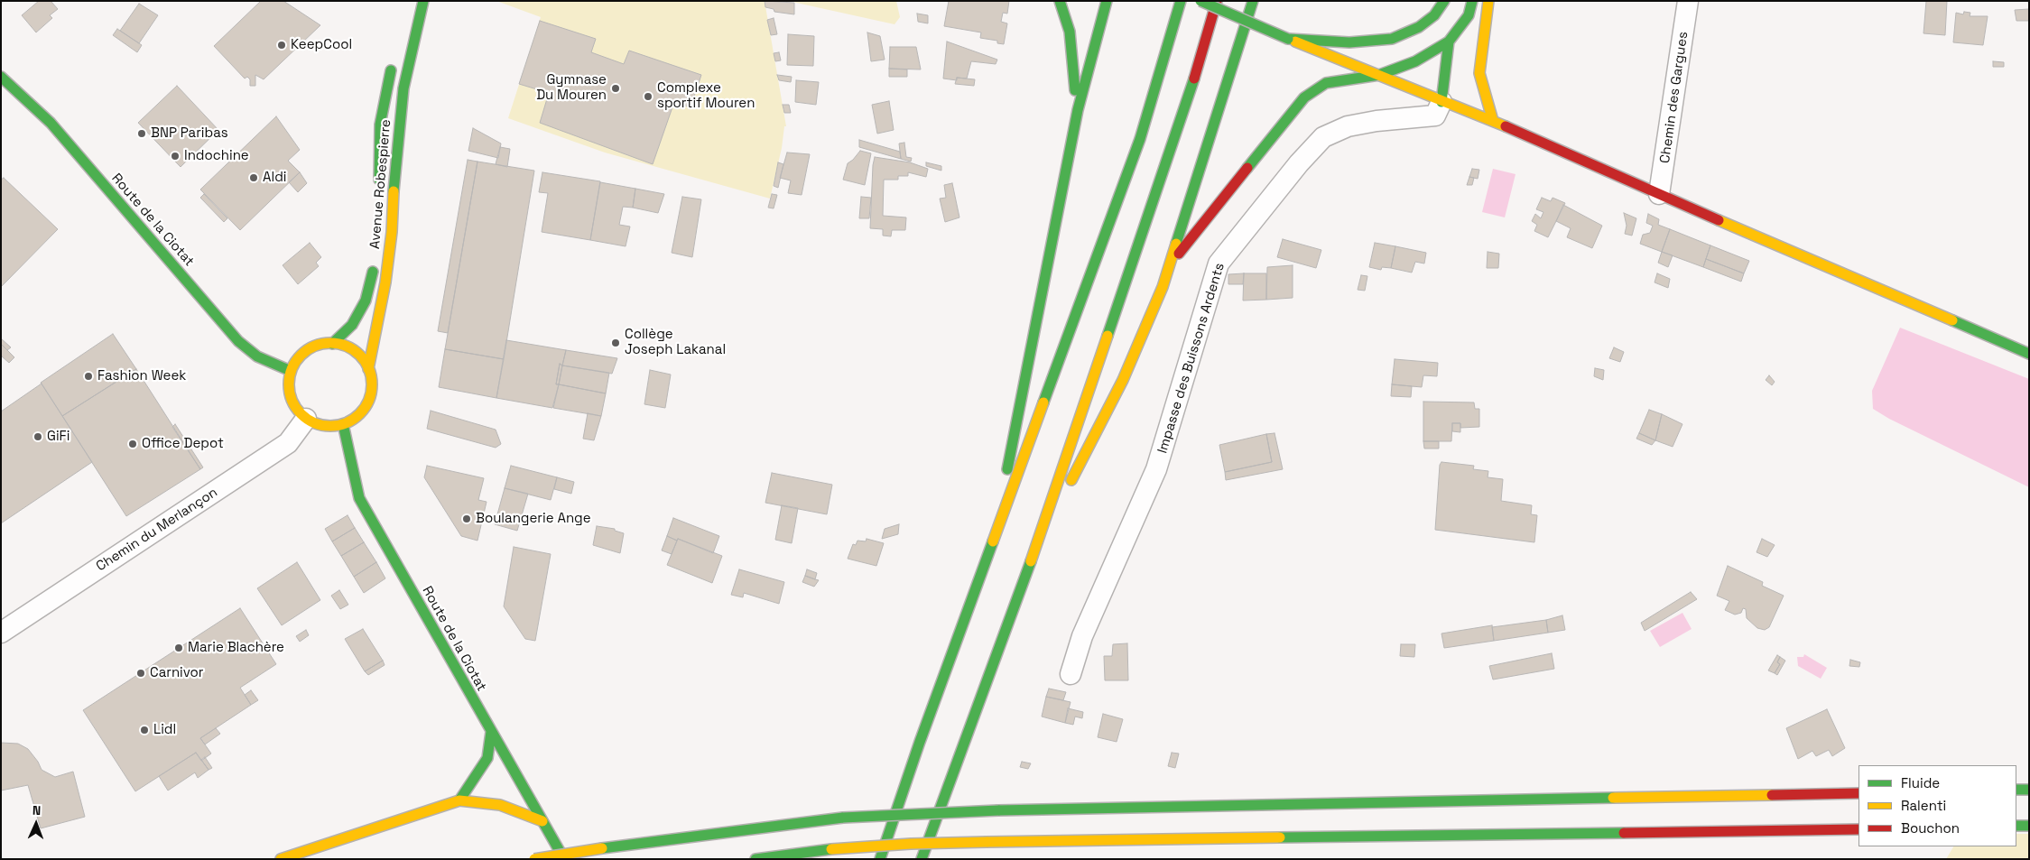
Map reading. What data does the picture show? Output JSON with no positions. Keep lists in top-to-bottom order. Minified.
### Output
{"streets":{"main road":["Avenue Robespierre","Route de la Ciotat"],"street":["Chemin des Gargues","Impasse des Buissons Ardents","Chemin du Merlançon"]},"crossings":[["Avenue Robespierre","Route de la Ciotat"],["Avenue Robespierre","Chemin du Merlançon"],["Route de la Ciotat","Chemin du Merlançon"]],"places":["KeepCool","Gymnase Du Mouren","Complexe sportif Mouren","BNP Paribas","Indochine","Aldi","Collège Joseph Lakanal","Fashion Week","GiFi","Office Depot","Boulangerie Ange","Marie Blachère","Carnivor","Lidl"],"legend":["Fluide","Ralenti","Bouchon"],"north":"top"}
